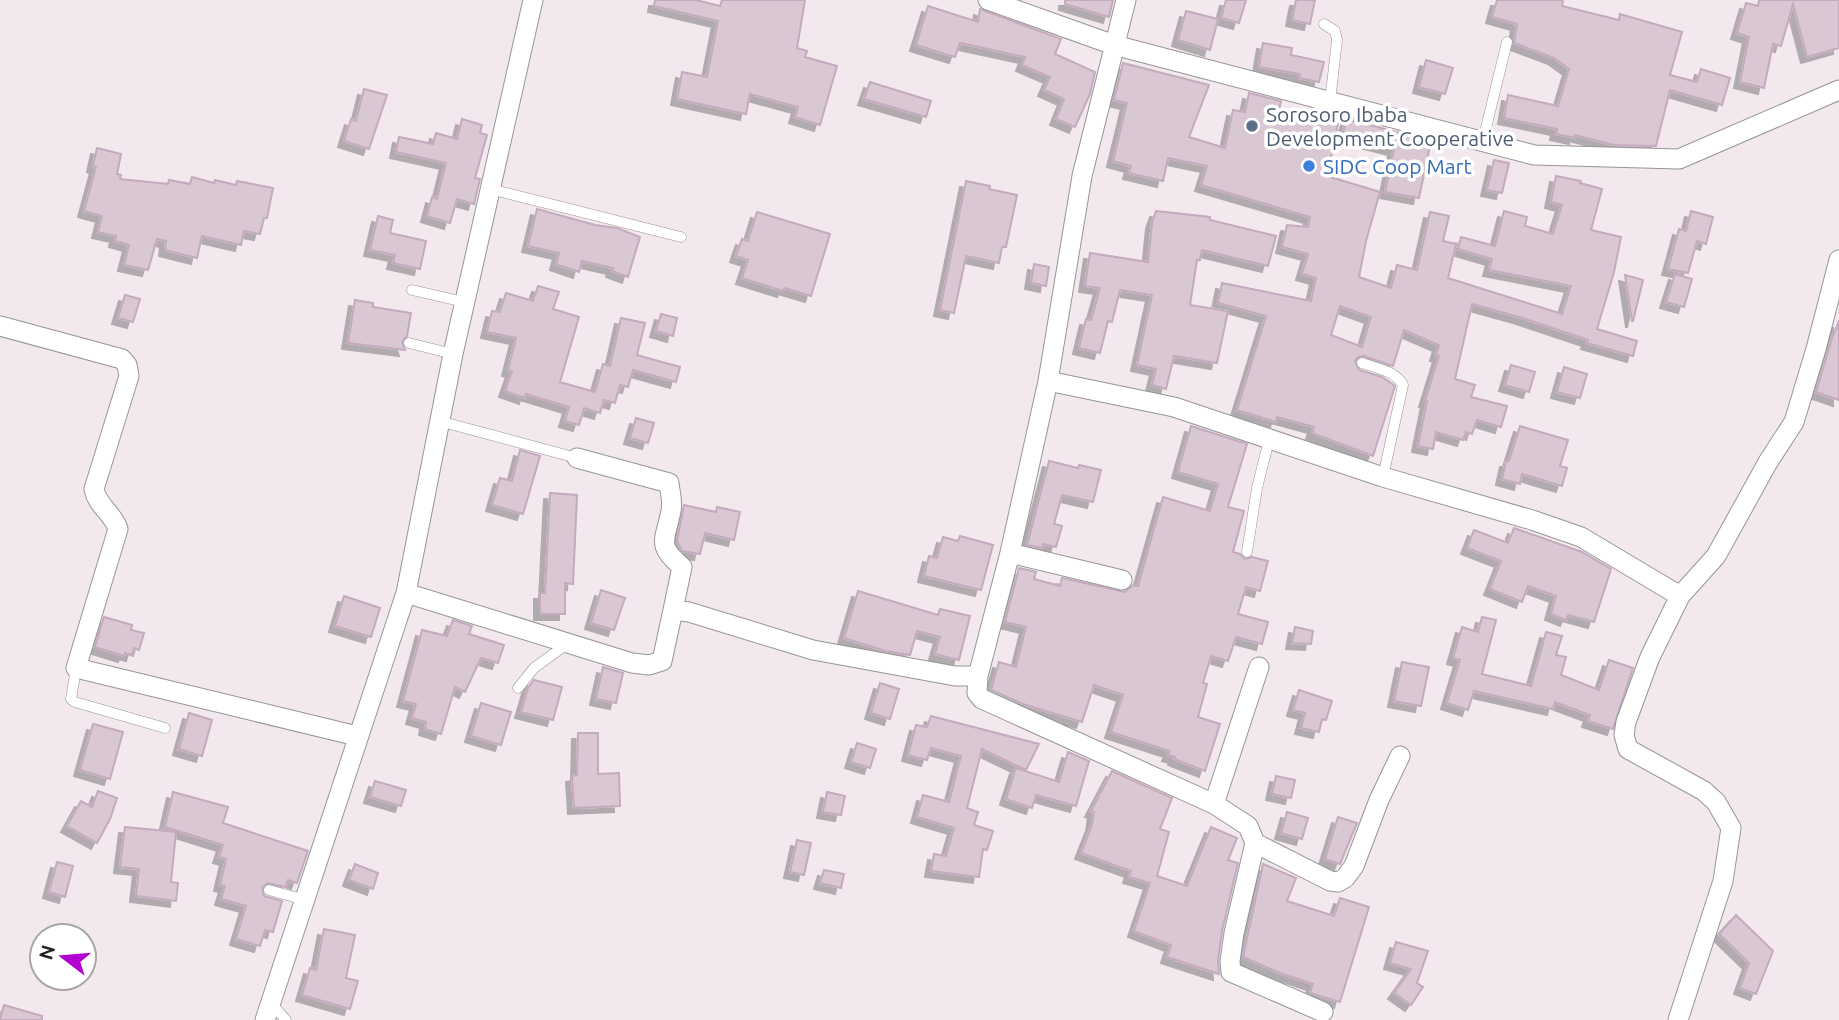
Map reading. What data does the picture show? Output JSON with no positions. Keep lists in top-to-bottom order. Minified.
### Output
{"places":["Sorosoro Ibaba Development Cooperative","SIDC Coop Mart"],"north":"left"}
